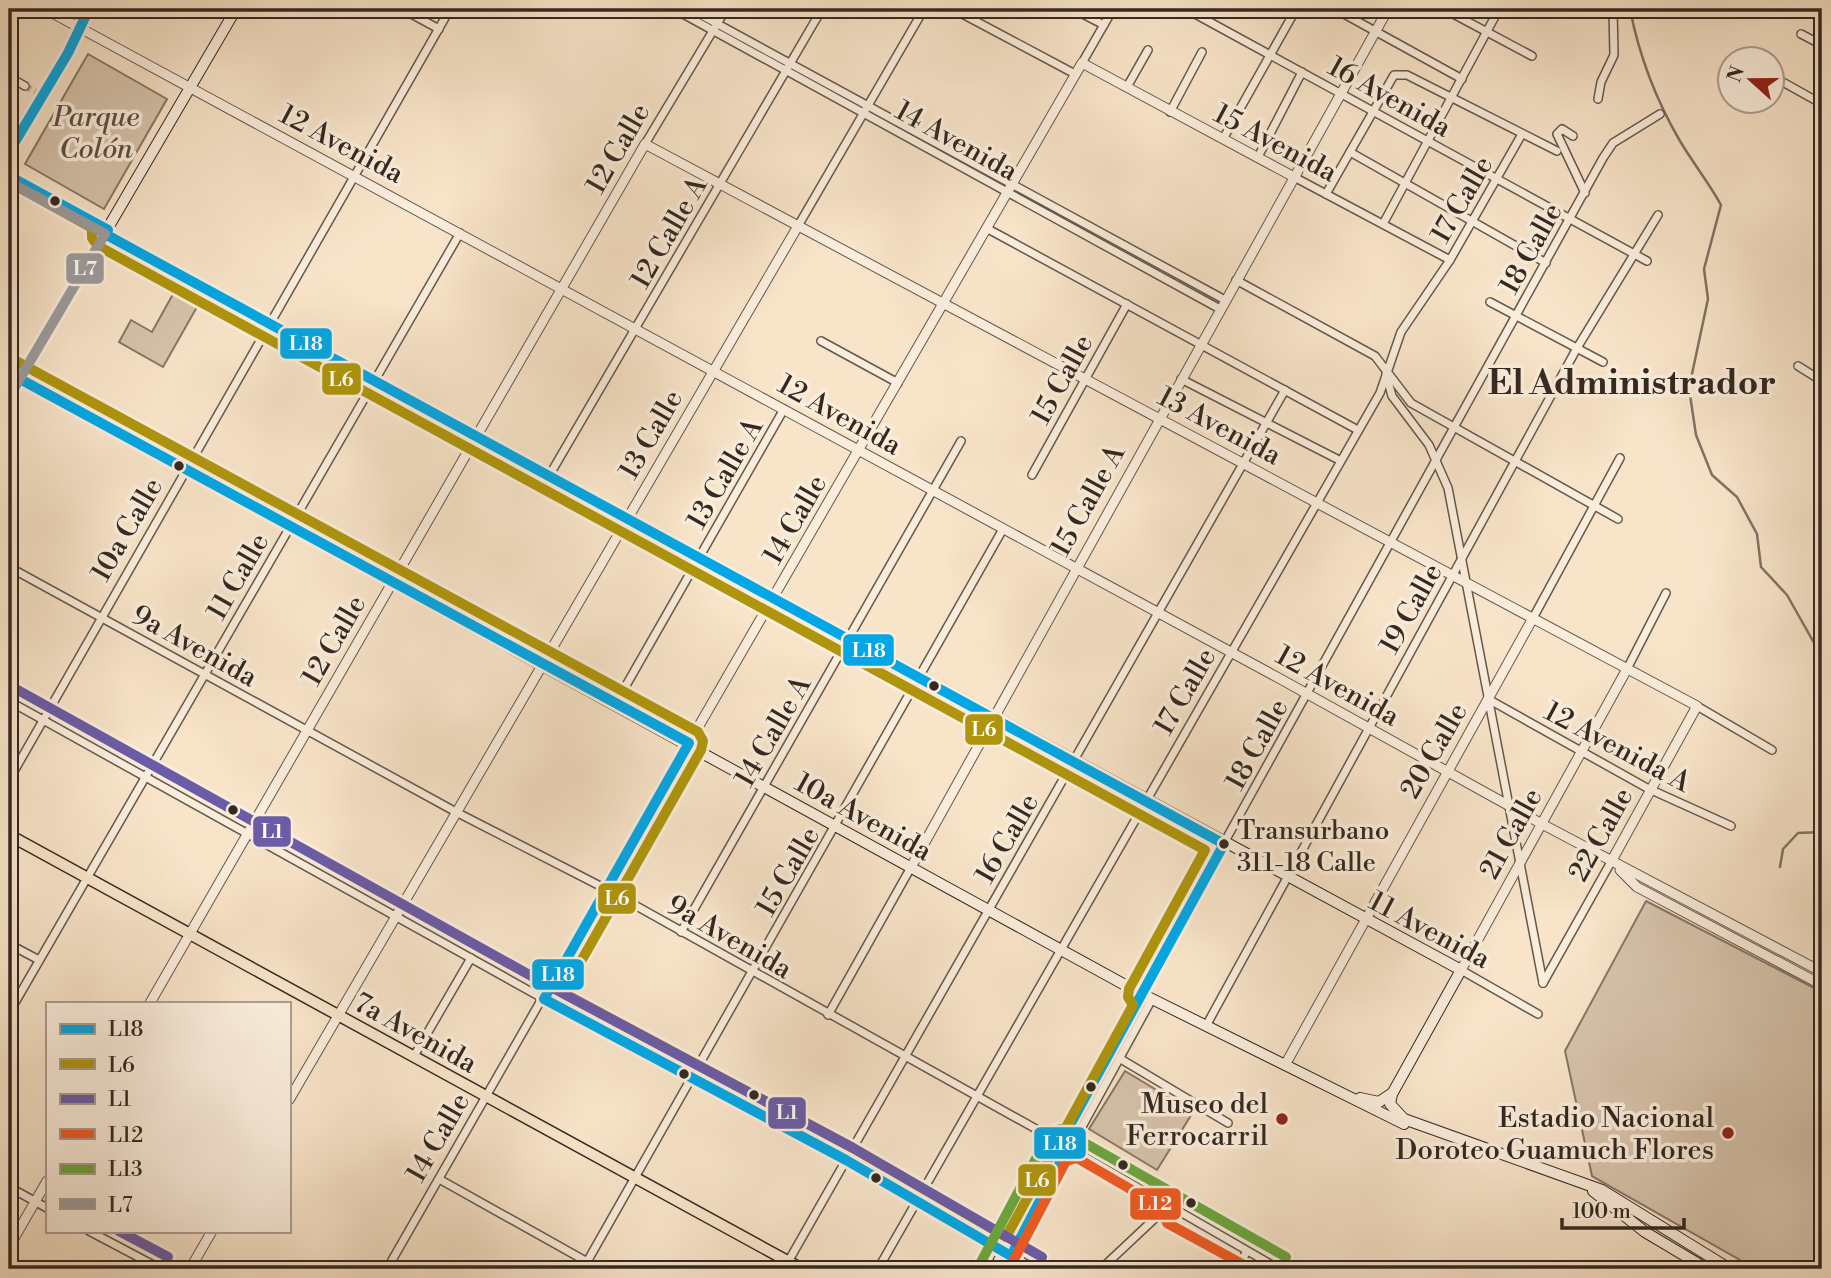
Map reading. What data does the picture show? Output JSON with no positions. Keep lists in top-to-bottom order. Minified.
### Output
{"streets":{"main road":["10a Avenida","21 Calle","11 Avenida","7a Avenida"],"street":["16 Avenida","14 Avenida","15 Avenida","12 Avenida","12 Calle","17 Calle","12 Calle A","18 Calle","15 Calle","13 Avenida","13 Calle","13 Calle A","15 Calle A","14 Calle","10a Calle","11 Calle","19 Calle","9a Avenida","14 Calle A","12 Avenida A","20 Calle","22 Calle","16 Calle"]},"crossings":[["16 Avenida","17 Calle"],["16 Avenida","18 Calle"],["16 Avenida","15 Calle A"],["16 Avenida","19 Calle"],["14 Avenida","12 Calle"],["14 Avenida","12 Calle A"],["14 Avenida","13 Calle"],["14 Avenida","15 Calle A"],["14 Avenida","14 Calle"],["15 Avenida","17 Calle"],["15 Avenida","15 Calle A"],["15 Avenida","14 Calle"],["12 Avenida","12 Calle"],["12 Avenida","17 Calle"],["12 Avenida","12 Calle A"],["12 Avenida","18 Calle"],["12 Avenida","15 Calle"],["12 Avenida","13 Calle"],["12 Avenida","13 Calle A"],["12 Avenida","15 Calle A"],["12 Avenida","14 Calle"],["12 Avenida","10a Calle"],["12 Avenida","11 Calle"],["12 Avenida","19 Calle"],["12 Avenida","14 Calle A"],["12 Avenida","20 Calle"],["12 Avenida","21 Calle"],["12 Avenida","22 Calle"],["12 Avenida","16 Calle"],["12 Calle","13 Avenida"],["12 Calle","9a Avenida"],["12 Calle","10a Avenida"],["12 Calle","11 Avenida"],["12 Calle","7a Avenida"],["17 Calle","13 Avenida"],["17 Calle","9a Avenida"],["17 Calle","10a Avenida"],["17 Calle","11 Avenida"],["12 Calle A","13 Avenida"],["12 Calle A","11 Avenida"],["18 Calle","13 Avenida"],["18 Calle","9a Avenida"],["18 Calle","10a Avenida"],["18 Calle","11 Avenida"],["15 Calle","13 Avenida"],["15 Calle","9a Avenida"],["15 Calle","10a Avenida"],["15 Calle","11 Avenida"],["15 Calle","7a Avenida"],["13 Avenida","13 Calle"],["13 Avenida","15 Calle A"],["13 Avenida","14 Calle"],["13 Avenida","19 Calle"],["13 Avenida","20 Calle"],["13 Avenida","21 Calle"],["13 Avenida","22 Calle"],["13 Avenida","16 Calle"],["13 Calle","9a Avenida"],["13 Calle","10a Avenida"],["13 Calle","11 Avenida"],["13 Calle","7a Avenida"],["13 Calle A","10a Avenida"],["13 Calle A","11 Avenida"],["15 Calle A","9a Avenida"],["15 Calle A","10a Avenida"],["15 Calle A","11 Avenida"],["14 Calle","9a Avenida"],["14 Calle","10a Avenida"],["14 Calle","11 Avenida"],["14 Calle","7a Avenida"],["10a Calle","9a Avenida"],["10a Calle","10a Avenida"],["10a Calle","11 Avenida"],["11 Calle","9a Avenida"],["11 Calle","10a Avenida"],["11 Calle","11 Avenida"],["11 Calle","7a Avenida"],["19 Calle","10a Avenida"],["19 Calle","11 Avenida"],["9a Avenida","14 Calle A"],["9a Avenida","16 Calle"],["14 Calle A","10a Avenida"],["14 Calle A","11 Avenida"],["12 Avenida A","20 Calle"],["12 Avenida A","21 Calle"],["12 Avenida A","22 Calle"],["20 Calle","10a Avenida"],["20 Calle","11 Avenida"],["10a Avenida","16 Calle"],["21 Calle","22 Calle"],["21 Calle","11 Avenida"],["16 Calle","11 Avenida"],["16 Calle","7a Avenida"]],"districts":["El Administrador"],"parks":["Parque Colón"],"places":["Transurbano 311-18 Calle","Museo del Ferrocarril","Estadio Nacional Doroteo Guamuch Flores"],"lines":["transit line L18","transit line L6","transit line L7","transit line L1","transit line L13","transit line L12"],"legend":["L18","L6","L1","L12","L13","L7"],"scale_bar":"100 m","north":"left"}
